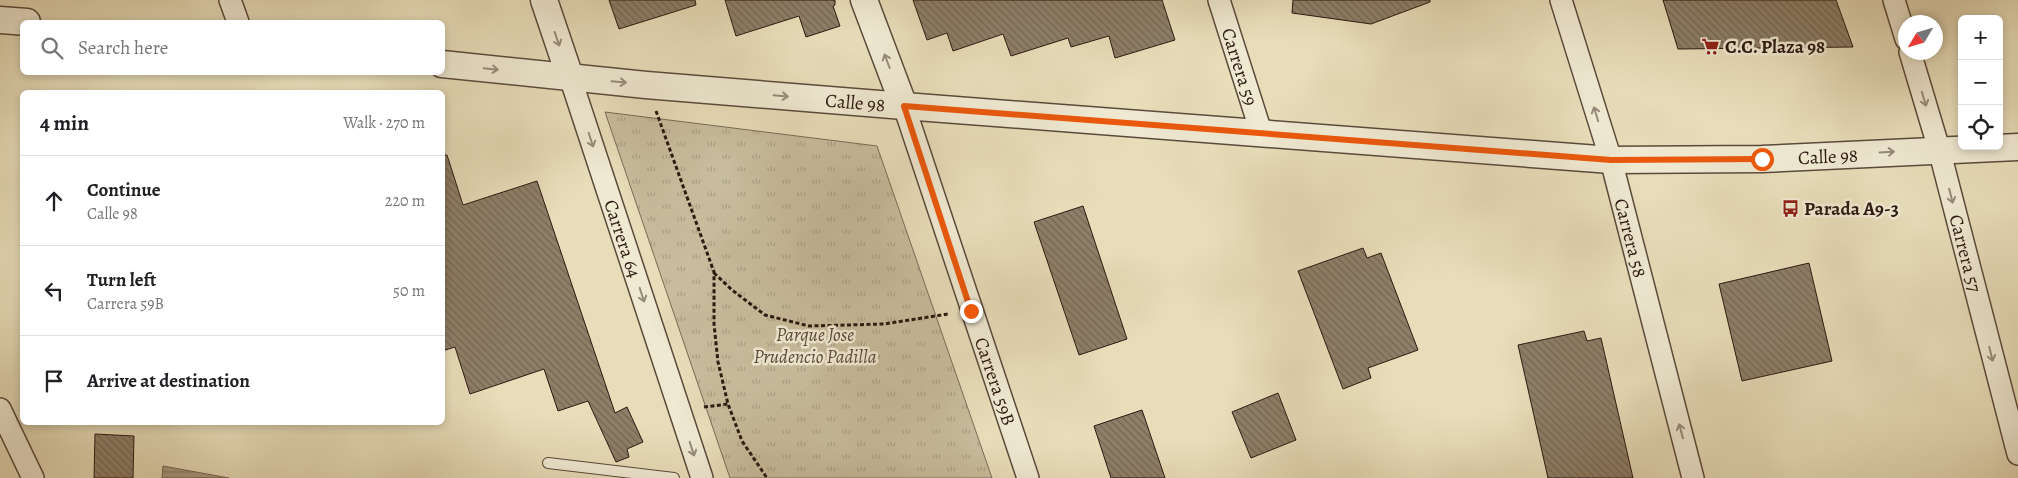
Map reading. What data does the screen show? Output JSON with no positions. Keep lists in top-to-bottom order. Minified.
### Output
{"streets":{"street":["Carrera 59","Calle 98","Carrera 58","Carrera 64","Carrera 57","Carrera 59B"]},"crossings":[["Carrera 59","Calle 98"],["Calle 98","Carrera 58"],["Calle 98","Carrera 64"],["Calle 98","Carrera 57"],["Calle 98","Carrera 59B"]],"one_way":["Calle 98","Carrera 58","Carrera 64","Carrera 57"],"parks":["Parque Jose Prudencio Padilla"],"places":{"supermarket":["C.C. Plaza 98"],"bus stop":["Parada A9-3"]},"north":"bottom left","page":{"map_buttons":["+","−"],"search":"Search here","heading":["4 min","Walk · 270 m"],"list":[["Continue","Calle 98","220 m"],["Turn left","Carrera 59B","50 m"],"Arrive at destination"]}}
